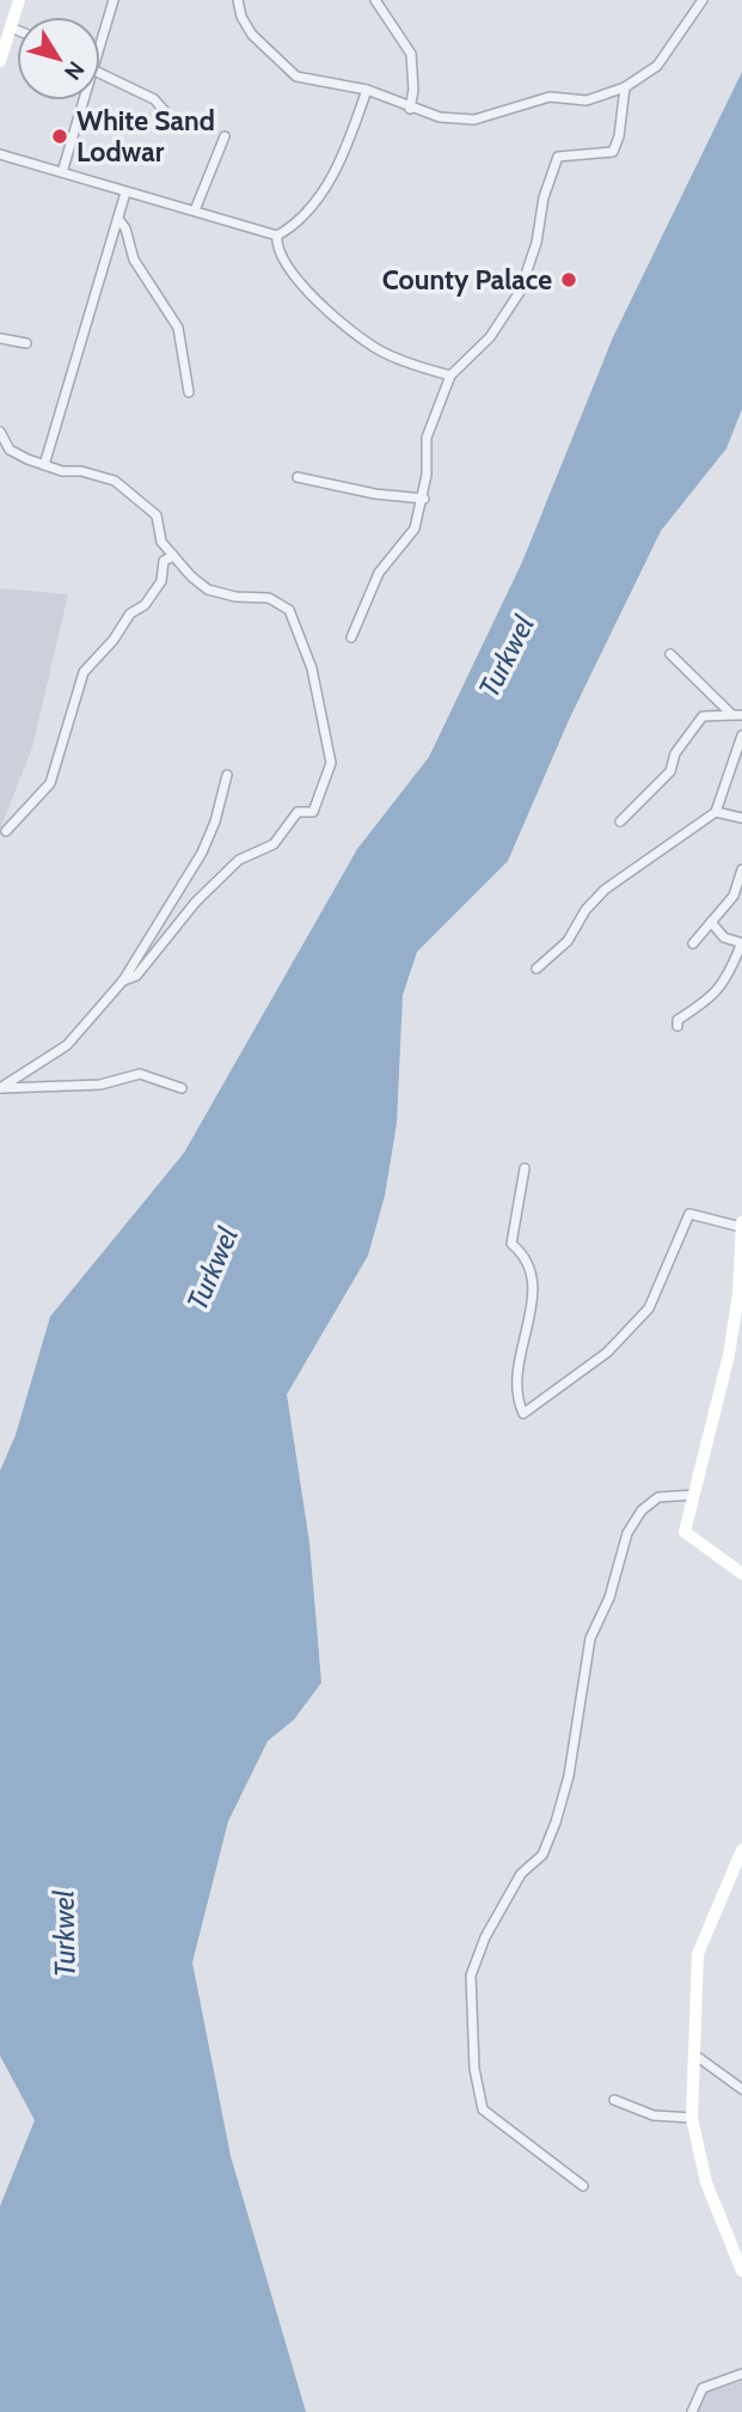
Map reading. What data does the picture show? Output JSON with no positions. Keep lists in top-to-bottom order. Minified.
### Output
{"water":["Turkwel"],"places":["White Sand Lodwar","County Palace"],"north":"bottom right"}
